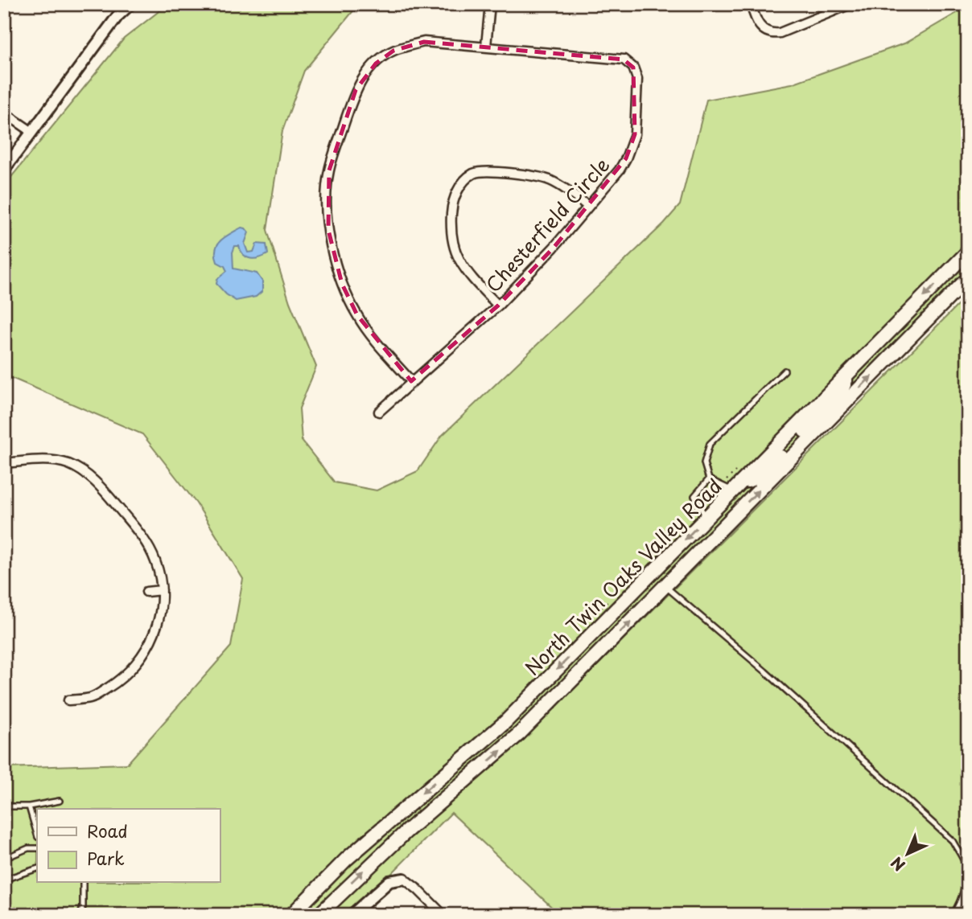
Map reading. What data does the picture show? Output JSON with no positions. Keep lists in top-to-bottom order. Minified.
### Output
{"streets":{"main road":["North Twin Oaks Valley Road"],"street":["Chesterfield Circle"]},"legend":["Road","Park"],"north":"bottom left"}
